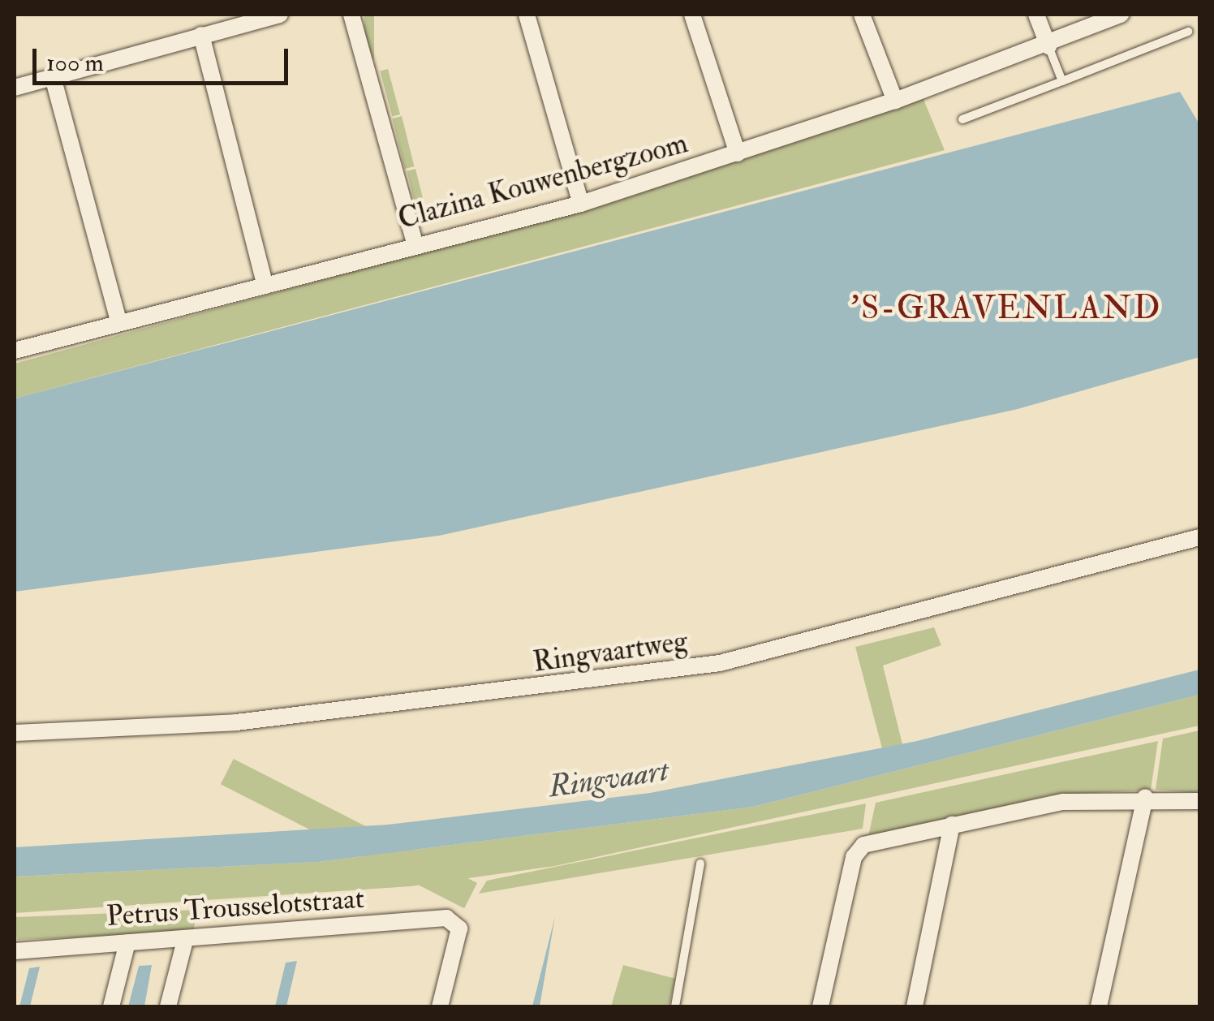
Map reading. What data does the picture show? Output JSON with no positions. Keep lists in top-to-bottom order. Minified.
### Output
{"streets":{"street":["Clazina Kouwenbergzoom","Ringvaartweg","Petrus Trousselotstraat"]},"districts":["'S-GRAVENLAND"],"water":["Ringvaart"],"scale_bar":"100 m"}
